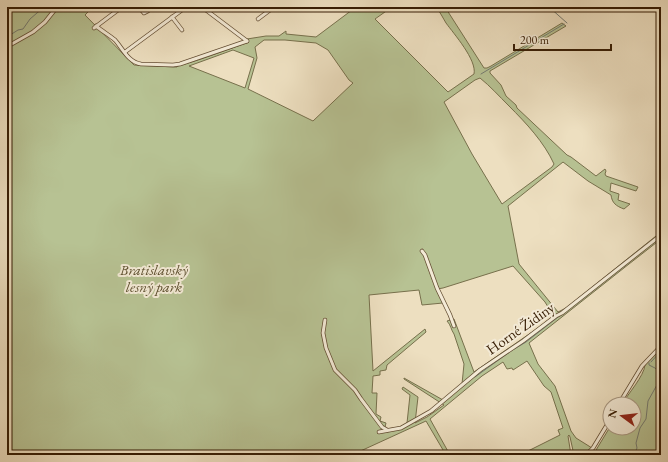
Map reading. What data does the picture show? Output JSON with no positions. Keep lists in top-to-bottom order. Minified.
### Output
{"streets":{"street":["Horné Židiny"]},"parks":["Bratislavský lesný park"],"scale_bar":"200 m","north":"left"}
